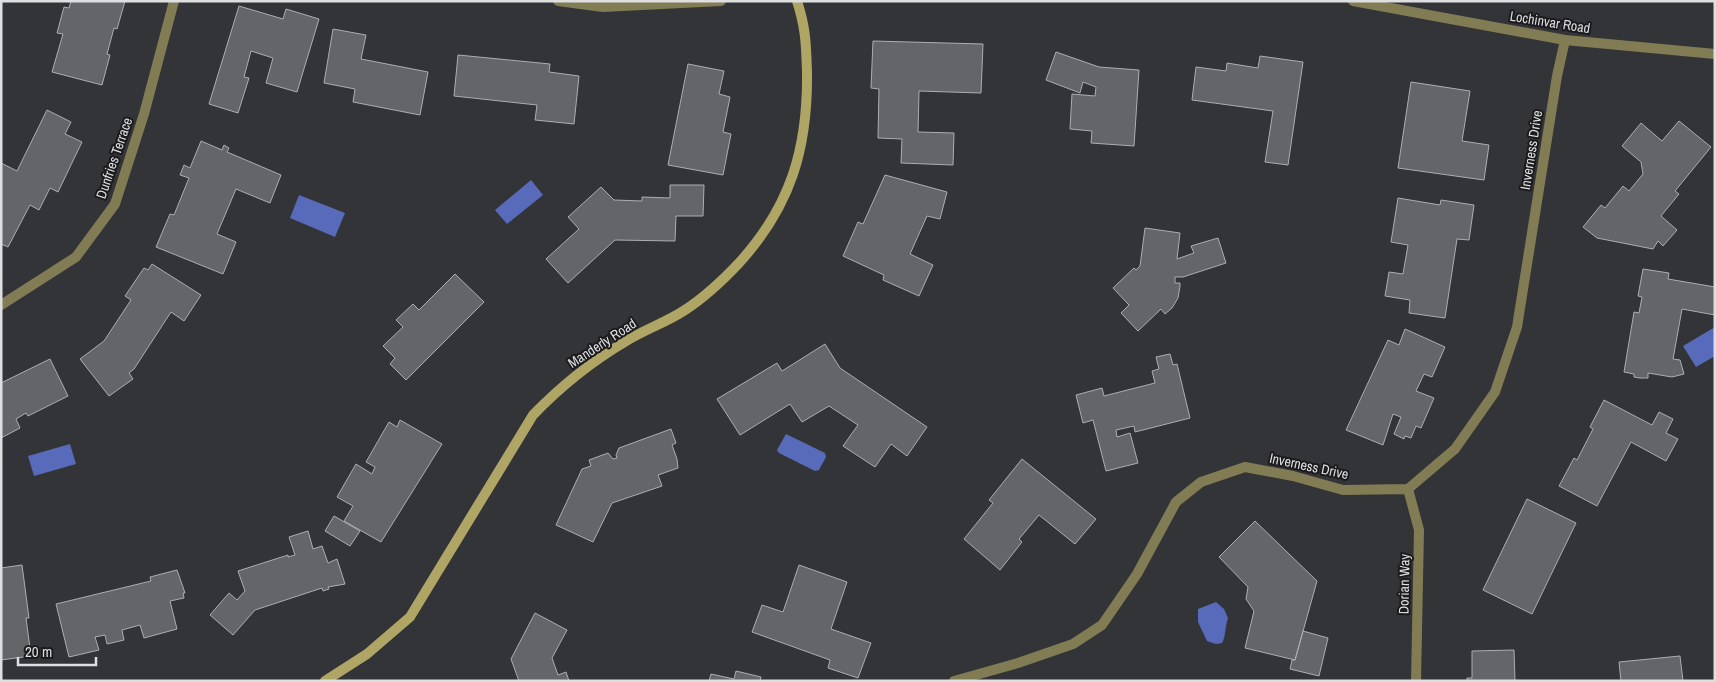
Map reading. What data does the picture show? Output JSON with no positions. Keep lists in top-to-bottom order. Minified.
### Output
{"streets":{"street":["Lochinvar Road","Inverness Drive","Dunfries Terrace","Manderly Road","Dorian Way"]},"crossings":[["Lochinvar Road","Inverness Drive"],["Inverness Drive","Dorian Way"]],"scale_bar":"20 m"}
